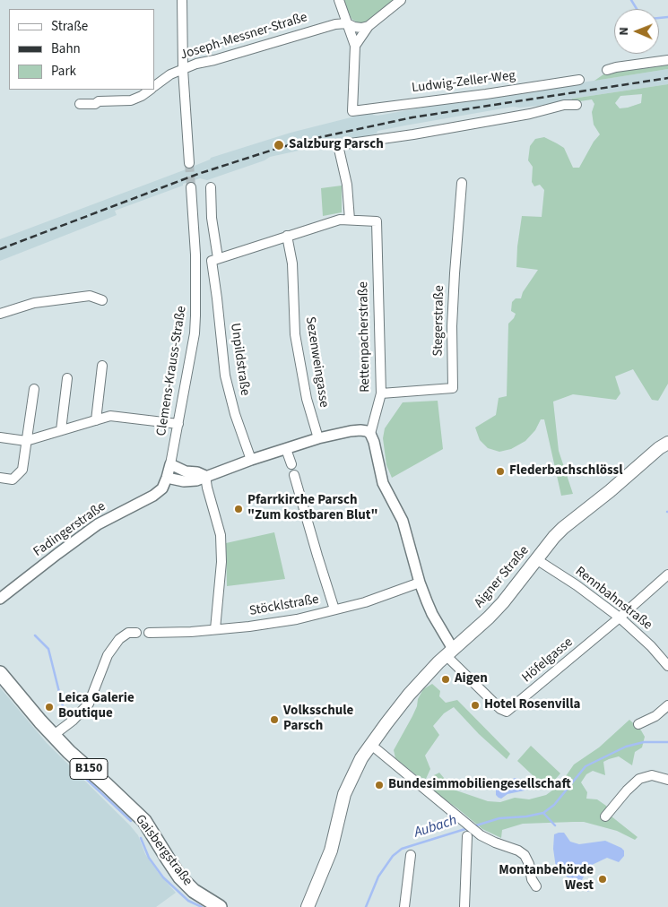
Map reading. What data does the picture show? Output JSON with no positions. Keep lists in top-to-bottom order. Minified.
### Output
{"streets":{"main road":["Aigner Straße","B150","Gaisbergstraße"],"street":["Joseph-Messner-Straße","Ludwig-Zeller-Weg","Stegerstraße","Rettenpacherstraße","Unpildstraße","Sezenweingasse","Clemens-Krauss-Straße","Fadingerstraße","Rennbahnstraße","Stöcklstraße","Höfelgasse"]},"crossings":[["Stegerstraße","Rettenpacherstraße"],["Rettenpacherstraße","Unpildstraße"],["Rettenpacherstraße","Sezenweingasse"],["Clemens-Krauss-Straße","Fadingerstraße"],["Aigner Straße","Rennbahnstraße"],["Aigner Straße","Höfelgasse"],["Rennbahnstraße","Höfelgasse"]],"water":["Aubach"],"places":["Salzburg Parsch","Flederbachschlössl","Pfarrkirche Parsch \"Zum kostbaren Blut\"","Aigen","Hotel Rosenvilla","Leica Galerie Boutique","Volksschule Parsch","Bundesimmobiliengesellschaft","Montanbehörde West"],"legend":["Straße","Bahn","Park"],"north":"left"}
